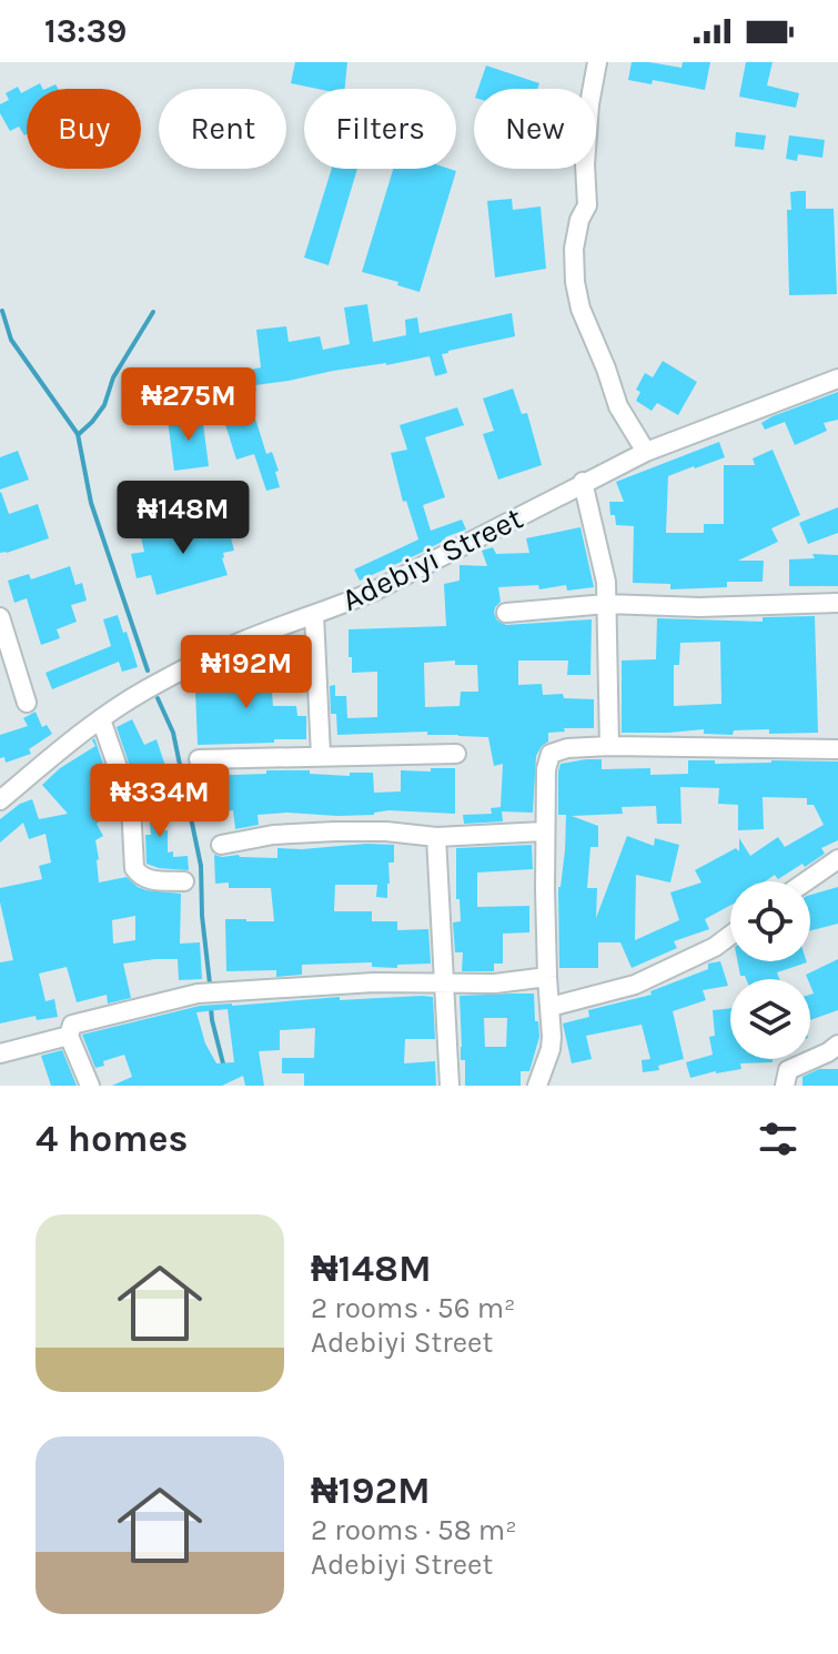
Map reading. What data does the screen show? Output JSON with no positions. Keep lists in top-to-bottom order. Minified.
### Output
{"streets":{"street":["Adebiyi Street"]},"page":{"status":"13:39","chip":["Buy","Rent","Filters","New"],"price":["₦275M","₦148M","₦192M","₦334M"],"heading":"4 homes","list":[{"name":"₦148M","note":"2 rooms · 56 m² · Adebiyi Street"},{"name":"₦192M","note":"2 rooms · 58 m² · Adebiyi Street"}]}}
